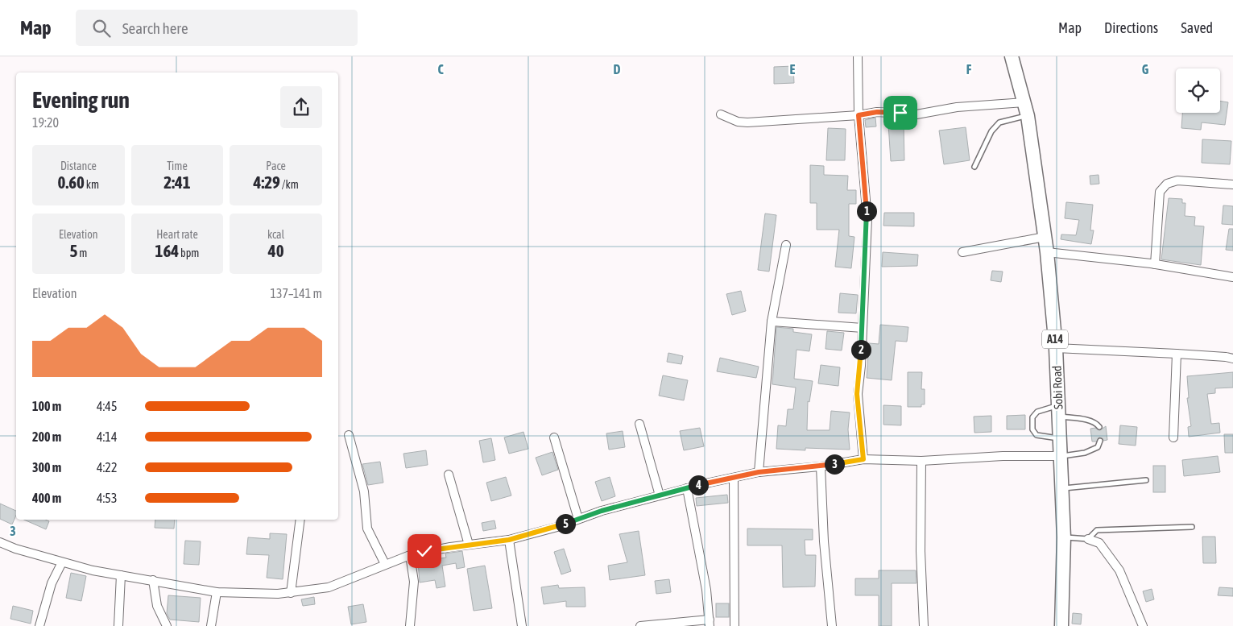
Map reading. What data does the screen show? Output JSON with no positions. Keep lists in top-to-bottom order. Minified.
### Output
{"streets":{"highway":["A14","Sobi Road"]},"page":{"header":"Map","search":"Search here","nav":["Map","Directions","Saved"],"heading":["Evening run","19:20"],"stats":[["Distance","0.60 km"],["Time","2:41"],["Pace","4:29 /km"],["Elevation","5 m"],["Heart rate","164 bpm"],["kcal","40"]],"pins":["1","2","3","4","5"],"chart":["Elevation","137–141 m"],"list":[{"name":"100 m","note":"4:45"},{"name":"200 m","note":"4:14"},{"name":"300 m","note":"4:22"},{"name":"400 m","note":"4:53"}]},"grid":{"columns":["C","D","E","F","G"],"rows":["3"]}}
